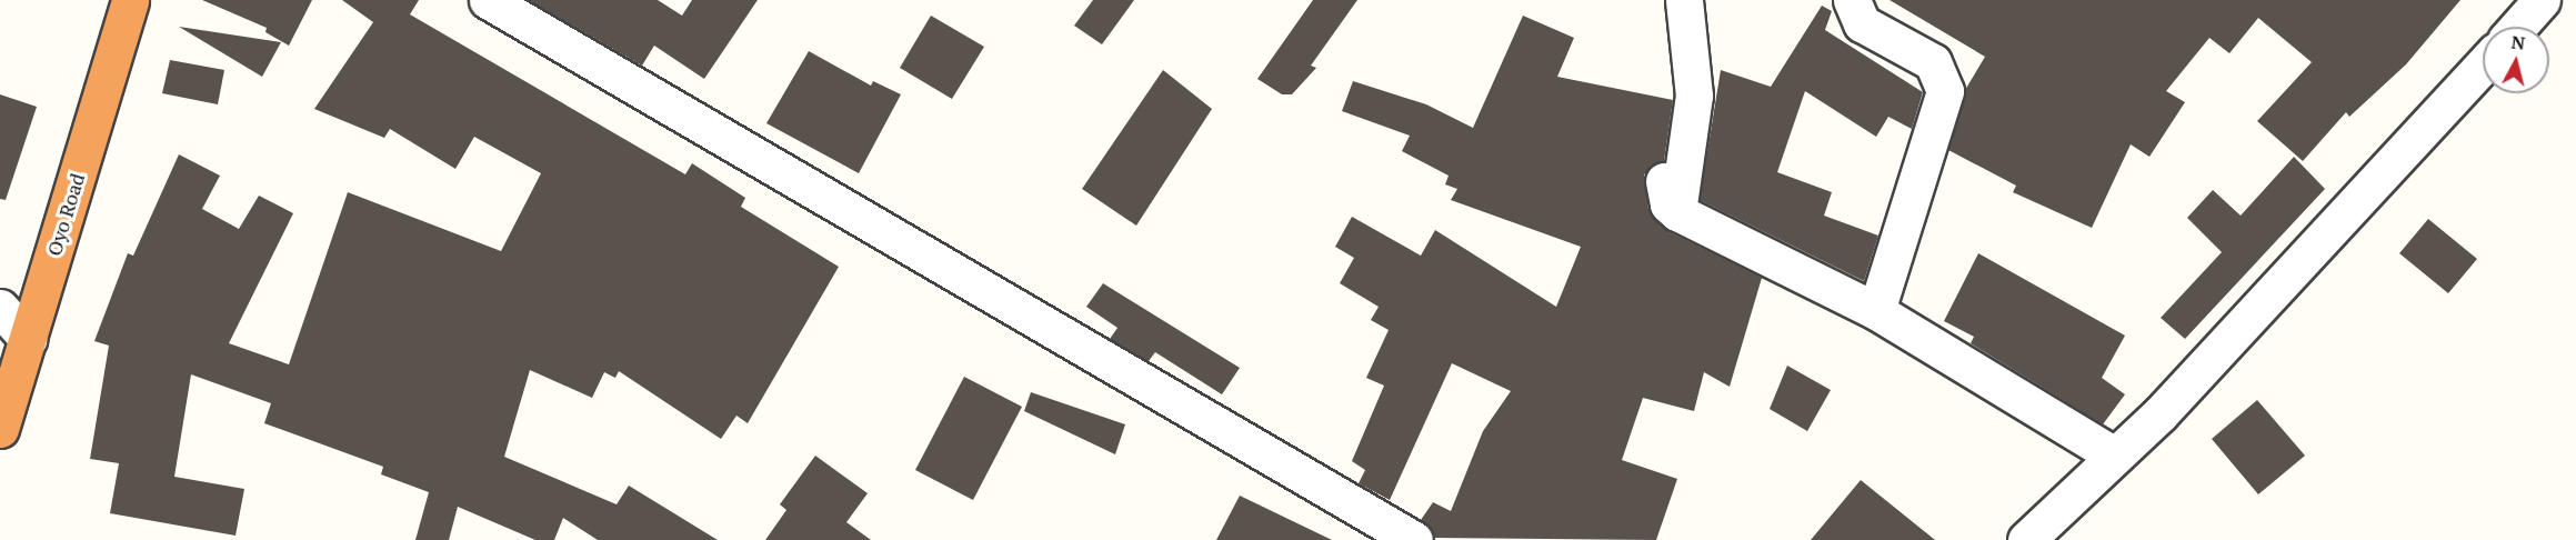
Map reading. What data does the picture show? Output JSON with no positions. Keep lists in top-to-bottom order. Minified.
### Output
{"streets":{"highway":["Oyo Road"]},"north":"top"}
